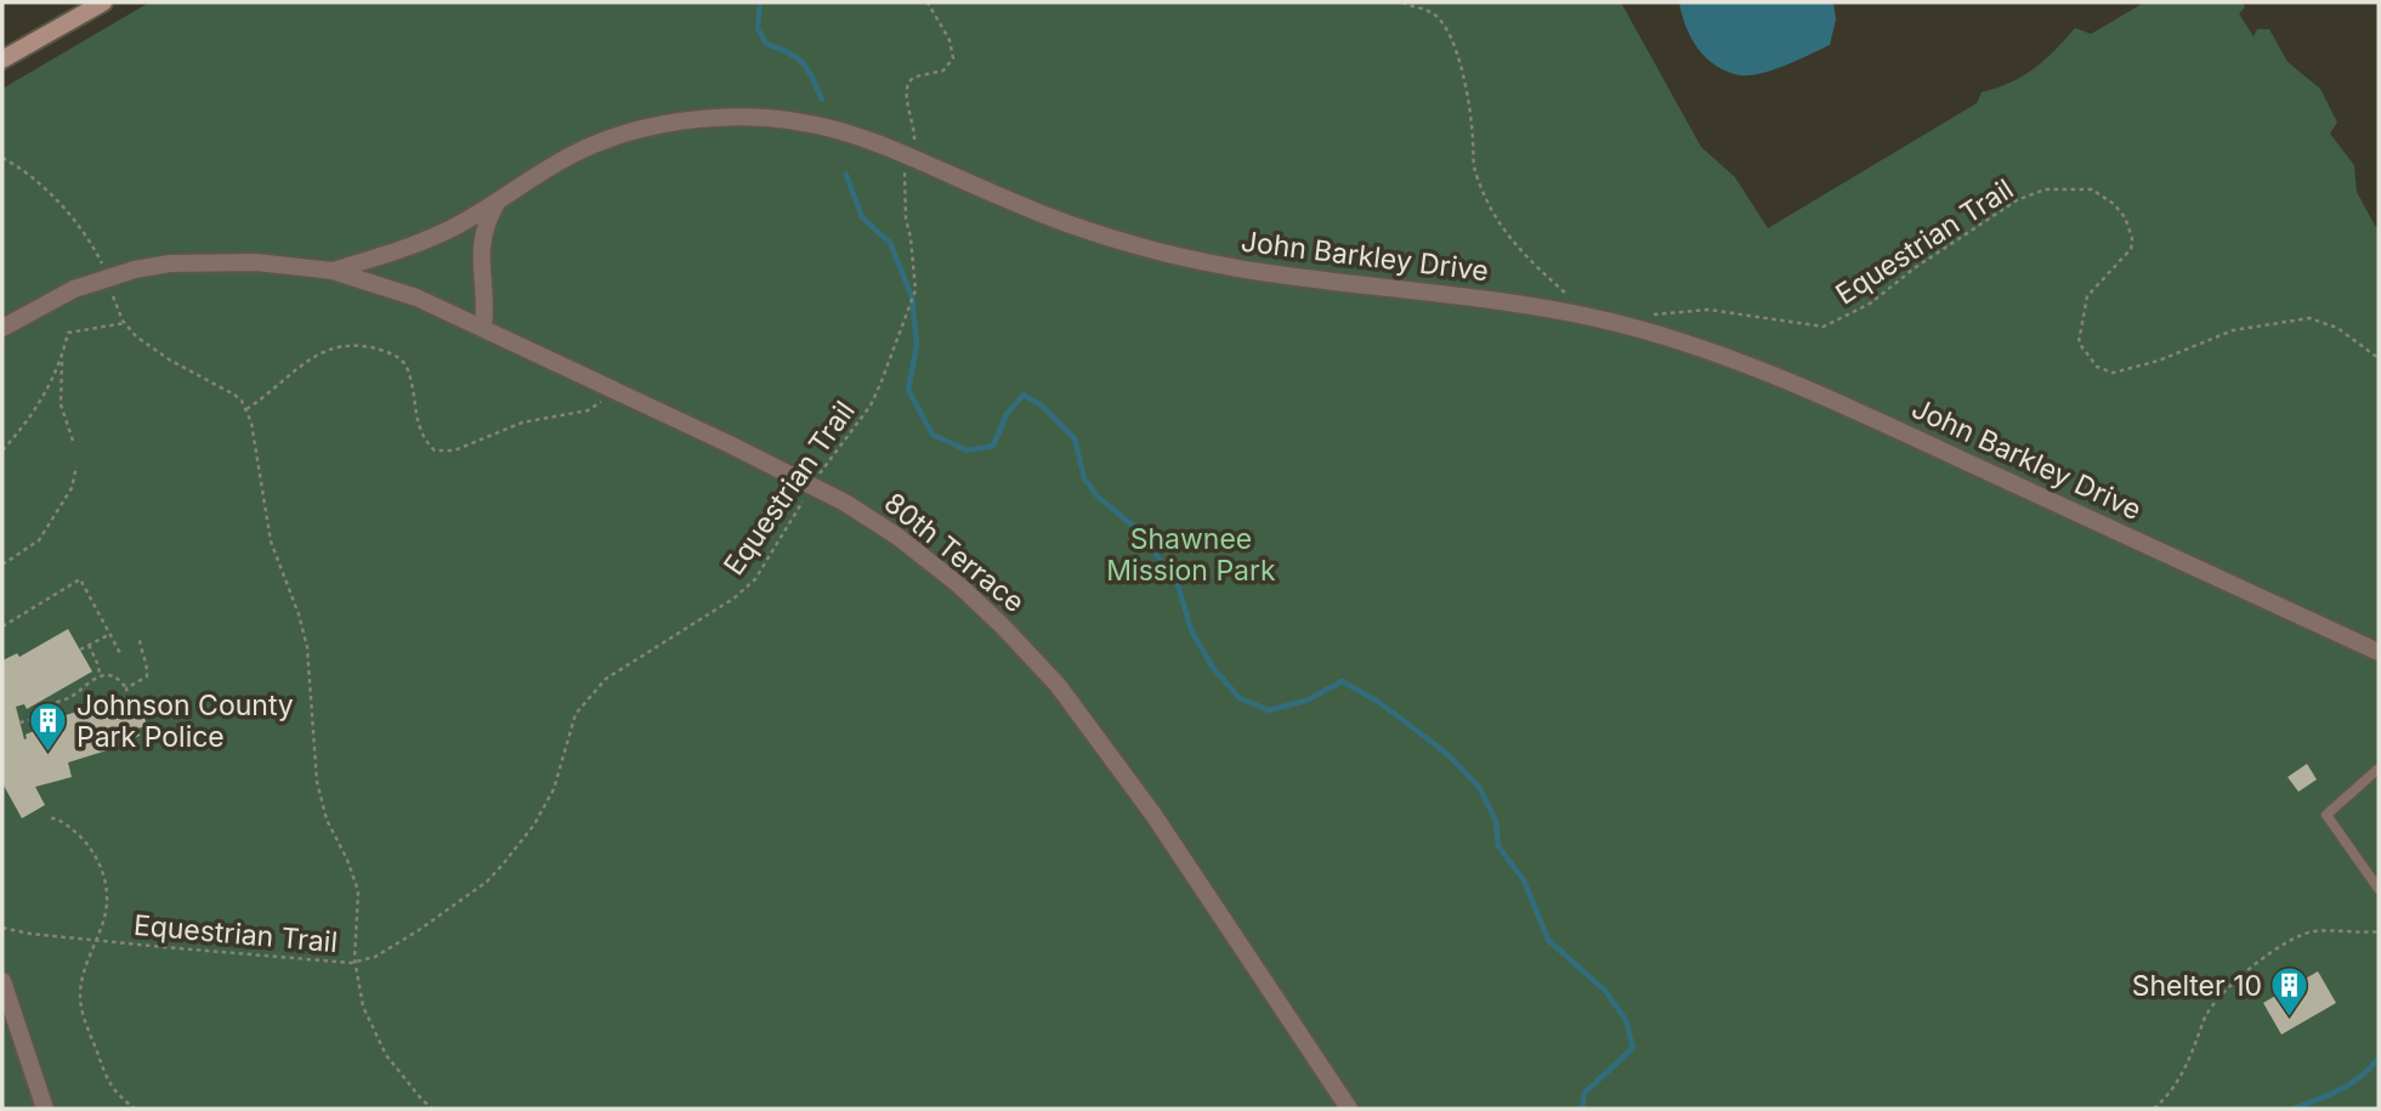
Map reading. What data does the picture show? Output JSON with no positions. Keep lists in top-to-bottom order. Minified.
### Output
{"streets":{"street":["John Barkley Drive","80th Terrace"],"path":["Equestrian Trail"]},"crossings":[["Equestrian Trail","John Barkley Drive"],["Equestrian Trail","80th Terrace"],["John Barkley Drive","80th Terrace"]],"parks":["Shawnee Mission Park"],"places":{"building":["Johnson County Park Police","Shelter 10"]}}
